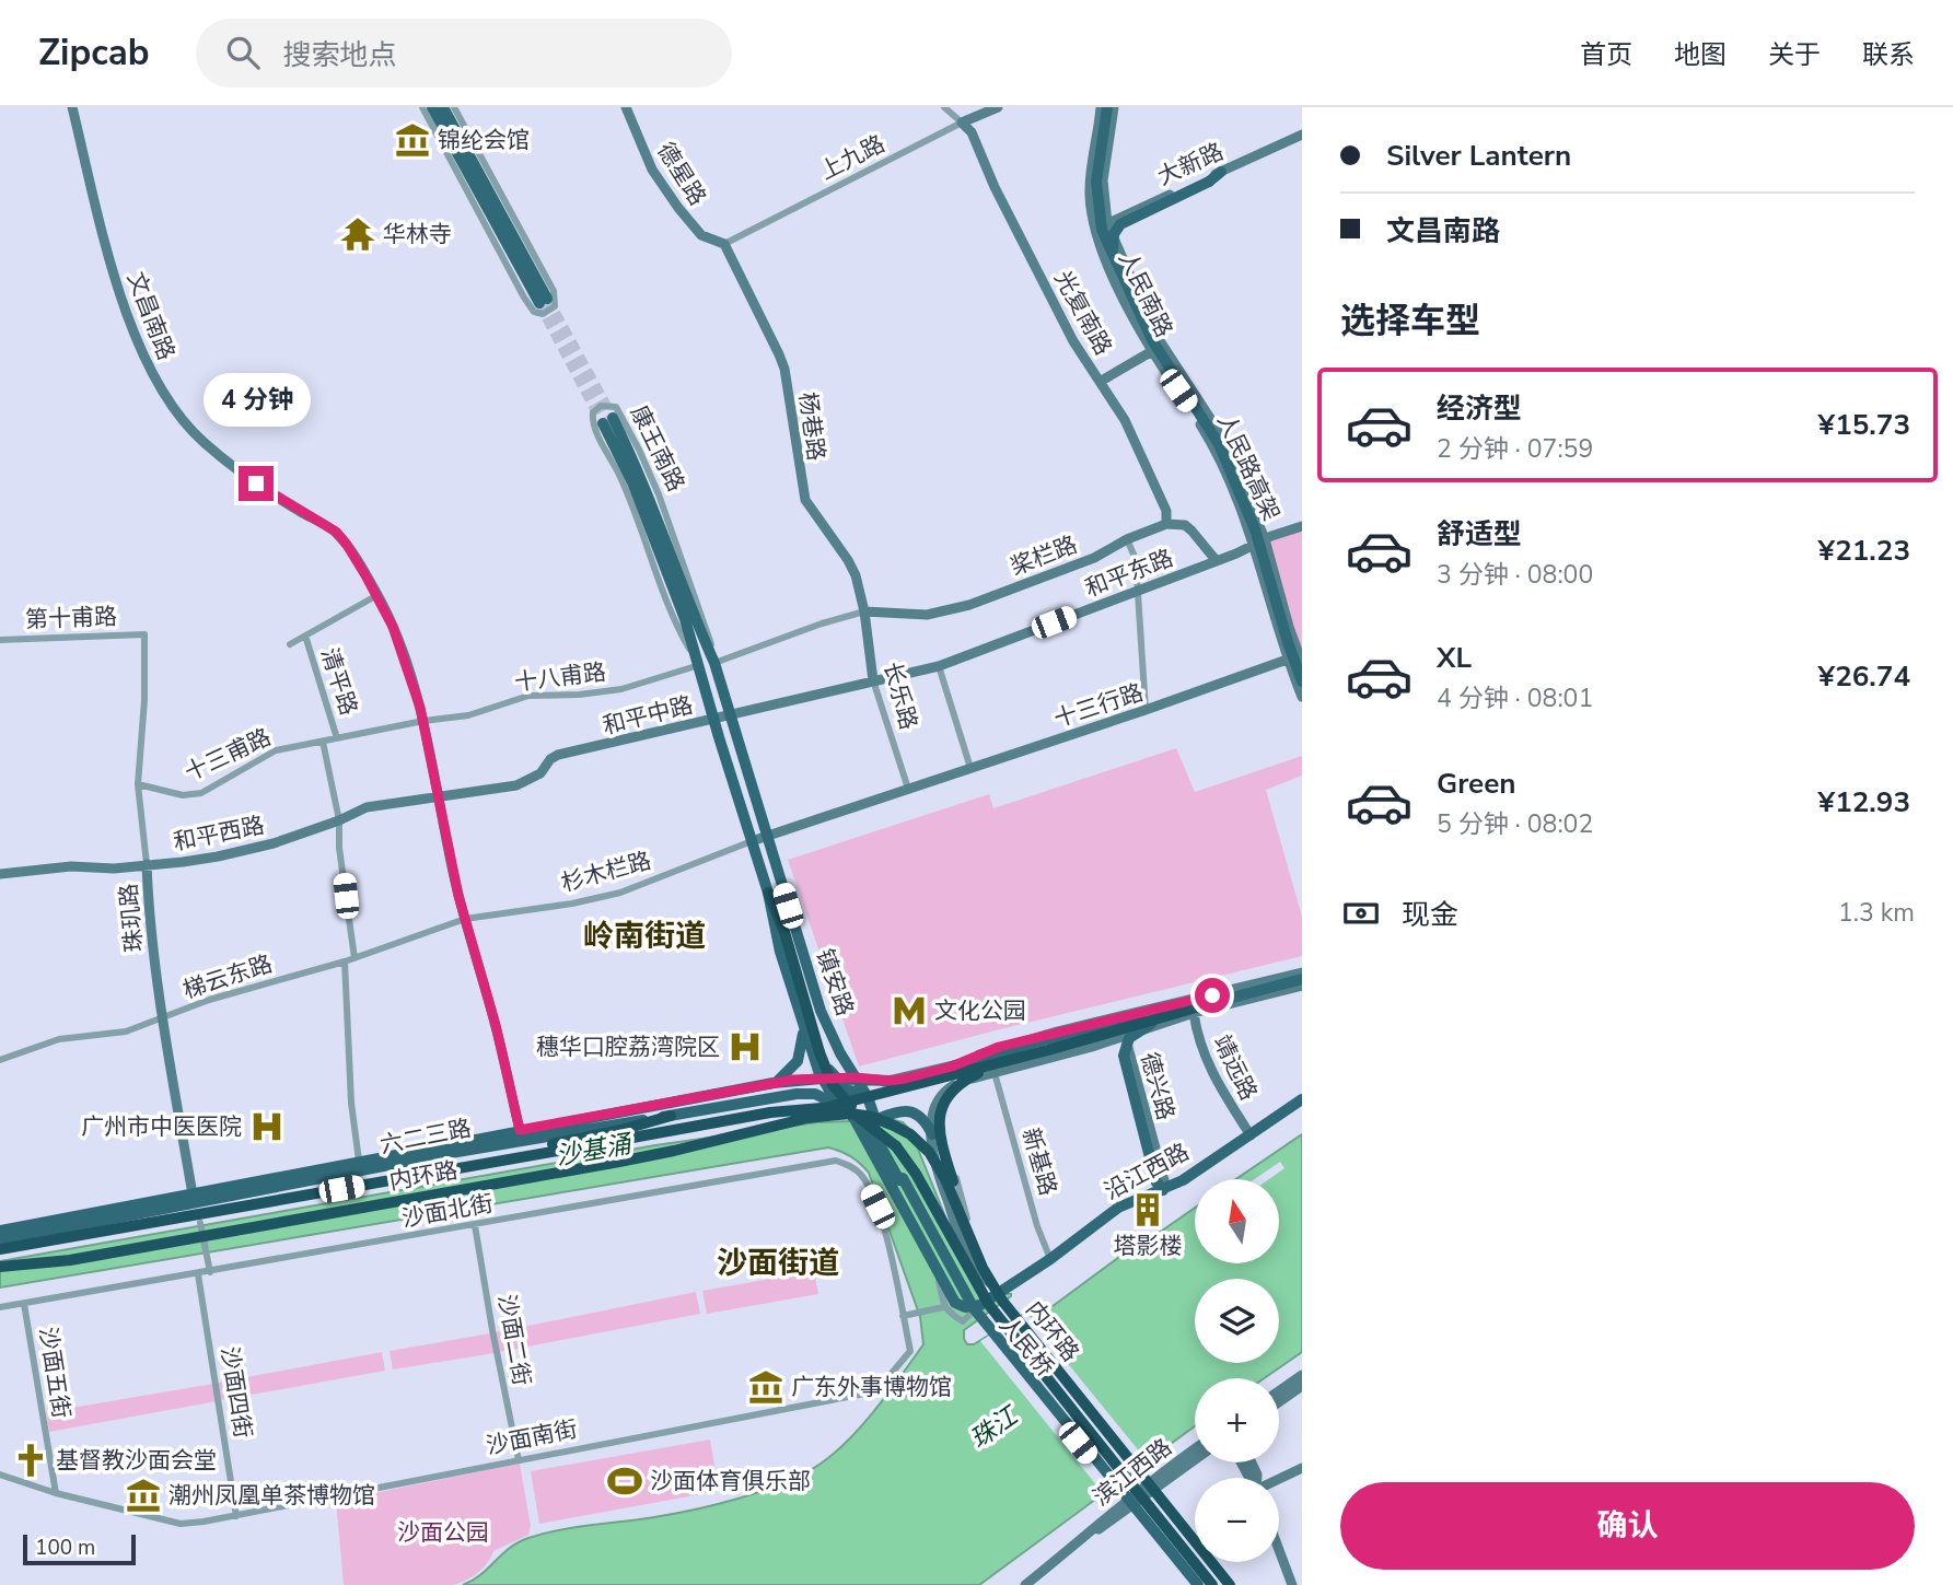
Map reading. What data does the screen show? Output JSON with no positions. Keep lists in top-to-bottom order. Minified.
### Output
{"streets":{"highway":["内环路"],"main road":["康王南路","人民路高架","镇安路","六二三路","沿江西路","人民桥"],"street":["上九路","大新路","德星路","人民南路","光复南路","文昌南路","杨巷路","桨栏路","和平东路","第十甫路","十八甫路","清平路","长乐路","十三行路","和平中路","十三甫路","和平西路","杉木栏路","珠玑路","梯云东路","靖远路","德兴路","新基路","沙面北街","沙面二街","沙面五街","沙面四街","沙面南街","滨江西路"]},"crossings":[["上九路","德星路"],["上九路","光复南路"],["上九路","杨巷路"],["大新路","人民南路"],["德星路","杨巷路"],["人民南路","和平东路"],["人民南路","十三行路"],["光复南路","桨栏路"],["文昌南路","十八甫路"],["文昌南路","和平中路"],["文昌南路","十三甫路"],["文昌南路","和平西路"],["文昌南路","杉木栏路"],["文昌南路","梯云东路"],["文昌南路","六二三路"],["杨巷路","桨栏路"],["杨巷路","长乐路"],["康王南路","十八甫路"],["康王南路","和平中路"],["康王南路","杉木栏路"],["康王南路","镇安路"],["桨栏路","长乐路"],["和平东路","长乐路"],["和平东路","和平中路"],["第十甫路","珠玑路"],["十八甫路","十三甫路"],["清平路","十三甫路"],["长乐路","十三行路"],["长乐路","和平中路"],["和平中路","和平西路"],["十三甫路","珠玑路"],["和平西路","珠玑路"],["杉木栏路","梯云东路"],["杉木栏路","镇安路"],["珠玑路","梯云东路"],["珠玑路","六二三路"],["镇安路","六二三路"],["镇安路","人民桥"],["靖远路","沿江西路"],["德兴路","沿江西路"],["六二三路","人民桥"],["新基路","沿江西路"],["沿江西路","内环路"],["沙面北街","沙面二街"],["沙面北街","沙面五街"],["沙面北街","沙面四街"],["沙面北街","沙面南街"],["沙面二街","沙面南街"],["沙面五街","沙面南街"],["沙面四街","沙面南街"]],"districts":["岭南街道","沙面街道"],"water":["沙基涌","珠江"],"parks":["沙面公园"],"places":{"museum":["锦纶会馆","广东外事博物馆","潮州凤凰单茶博物馆"],"temple":["华林寺"],"metro station":["文化公园"],"hospital":["穗华口腔荔湾院区","广州市中医医院"],"building":["塔影楼"],"church":["基督教沙面会堂"],"sports":["沙面体育俱乐部"]},"scale_bar":"100 m","north":"top","page":{"header":"Zipcab","search":"搜索地点","nav":["首页","地图","关于","联系"],"banner":["Silver Lantern","文昌南路"],"heading":"选择车型","list":[{"name":"经济型","note":"2 分钟 · 07:59","value":"¥15.73"},{"name":"舒适型","note":"3 分钟 · 08:00","value":"¥21.23"},{"name":"XL","note":"4 分钟 · 08:01","value":"¥26.74"},{"name":"Green","note":"5 分钟 · 08:02","value":"¥12.93"}],"bubble":"4 分钟","pay":["现金","1.3 km"],"map_buttons":["+","−"],"buttons":"确认","scale":"100 m"}}
